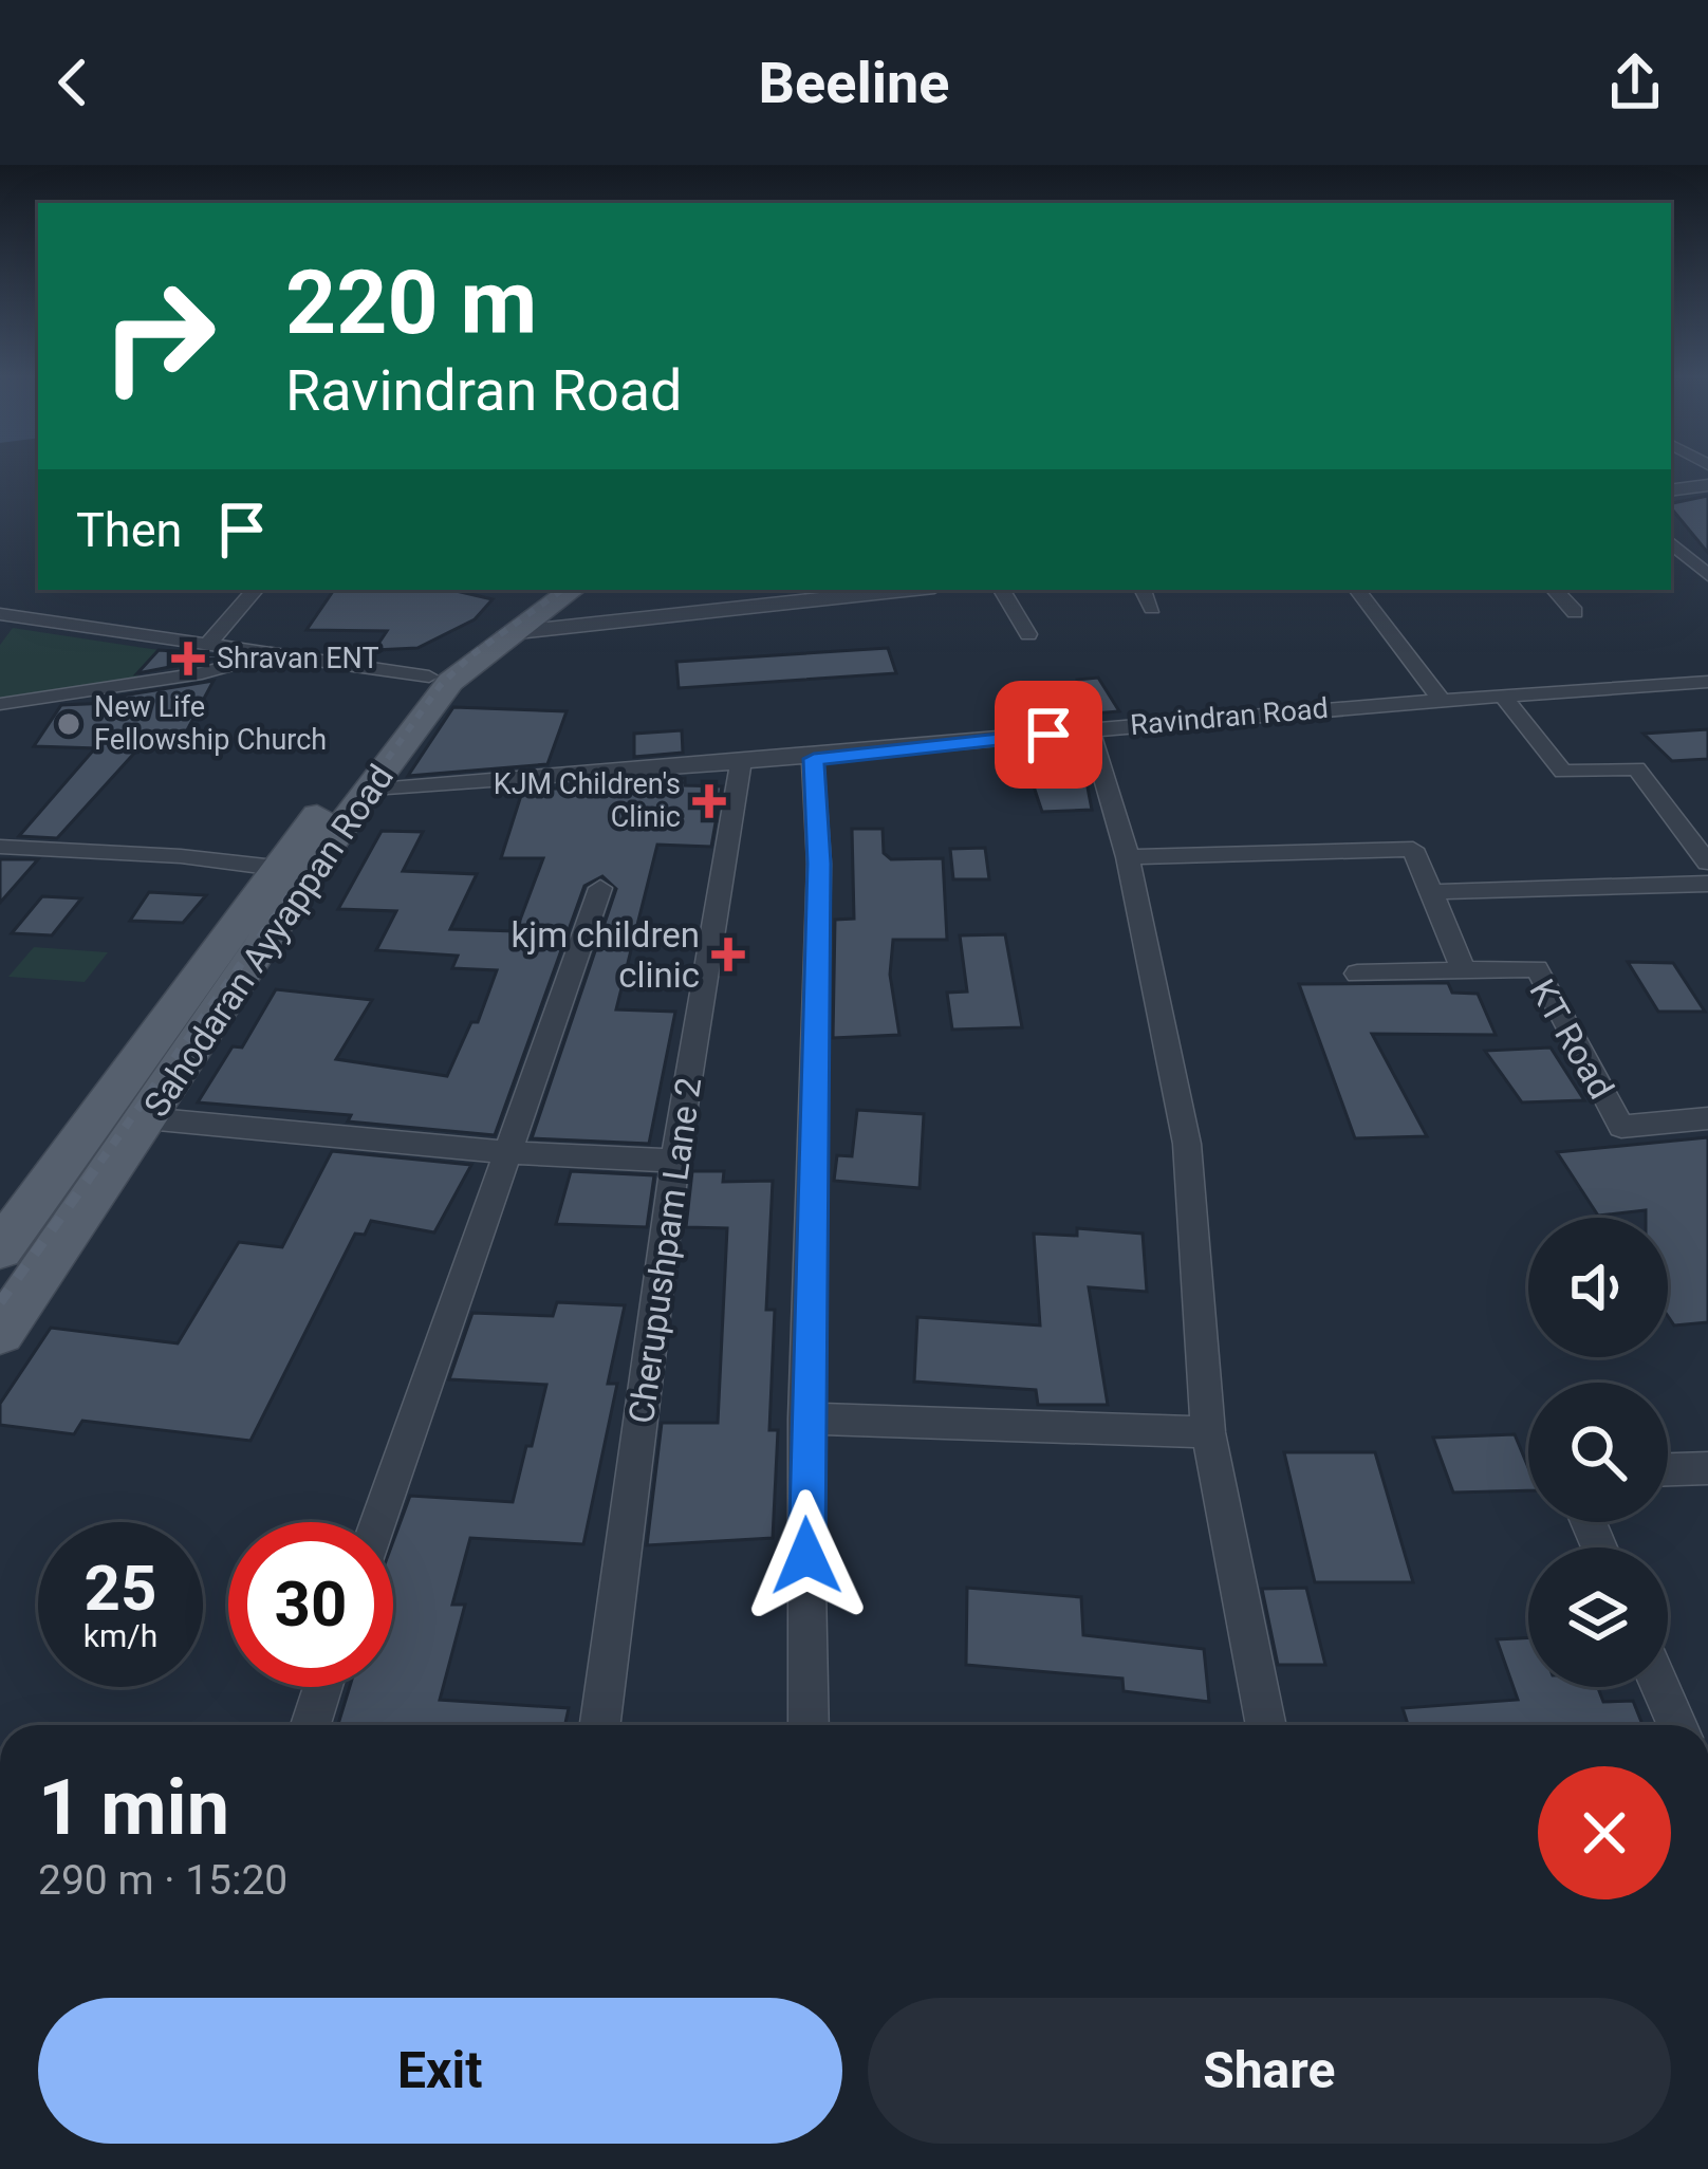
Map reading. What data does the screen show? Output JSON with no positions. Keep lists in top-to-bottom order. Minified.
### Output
{"streets":{"main road":["Sahodaran Ayyappan Road"],"street":["Ravindran Road","KT Road","Cherupushpam Lane 2"]},"crossings":[["Ravindran Road","Sahodaran Ayyappan Road"],["Ravindran Road","Cherupushpam Lane 2"]],"places":{"health":["Shravan ENT","KJM Children's Clinic","kjm children clinic"],"other":["New Life Fellowship Church"]},"page":{"header":"Beeline","turn":["220 m","Ravindran Road"],"then":"Then","speed":"25 km/h","limit":"30","heading":["1 min","290 m · 15:20"],"buttons":["Exit","Share"]}}
